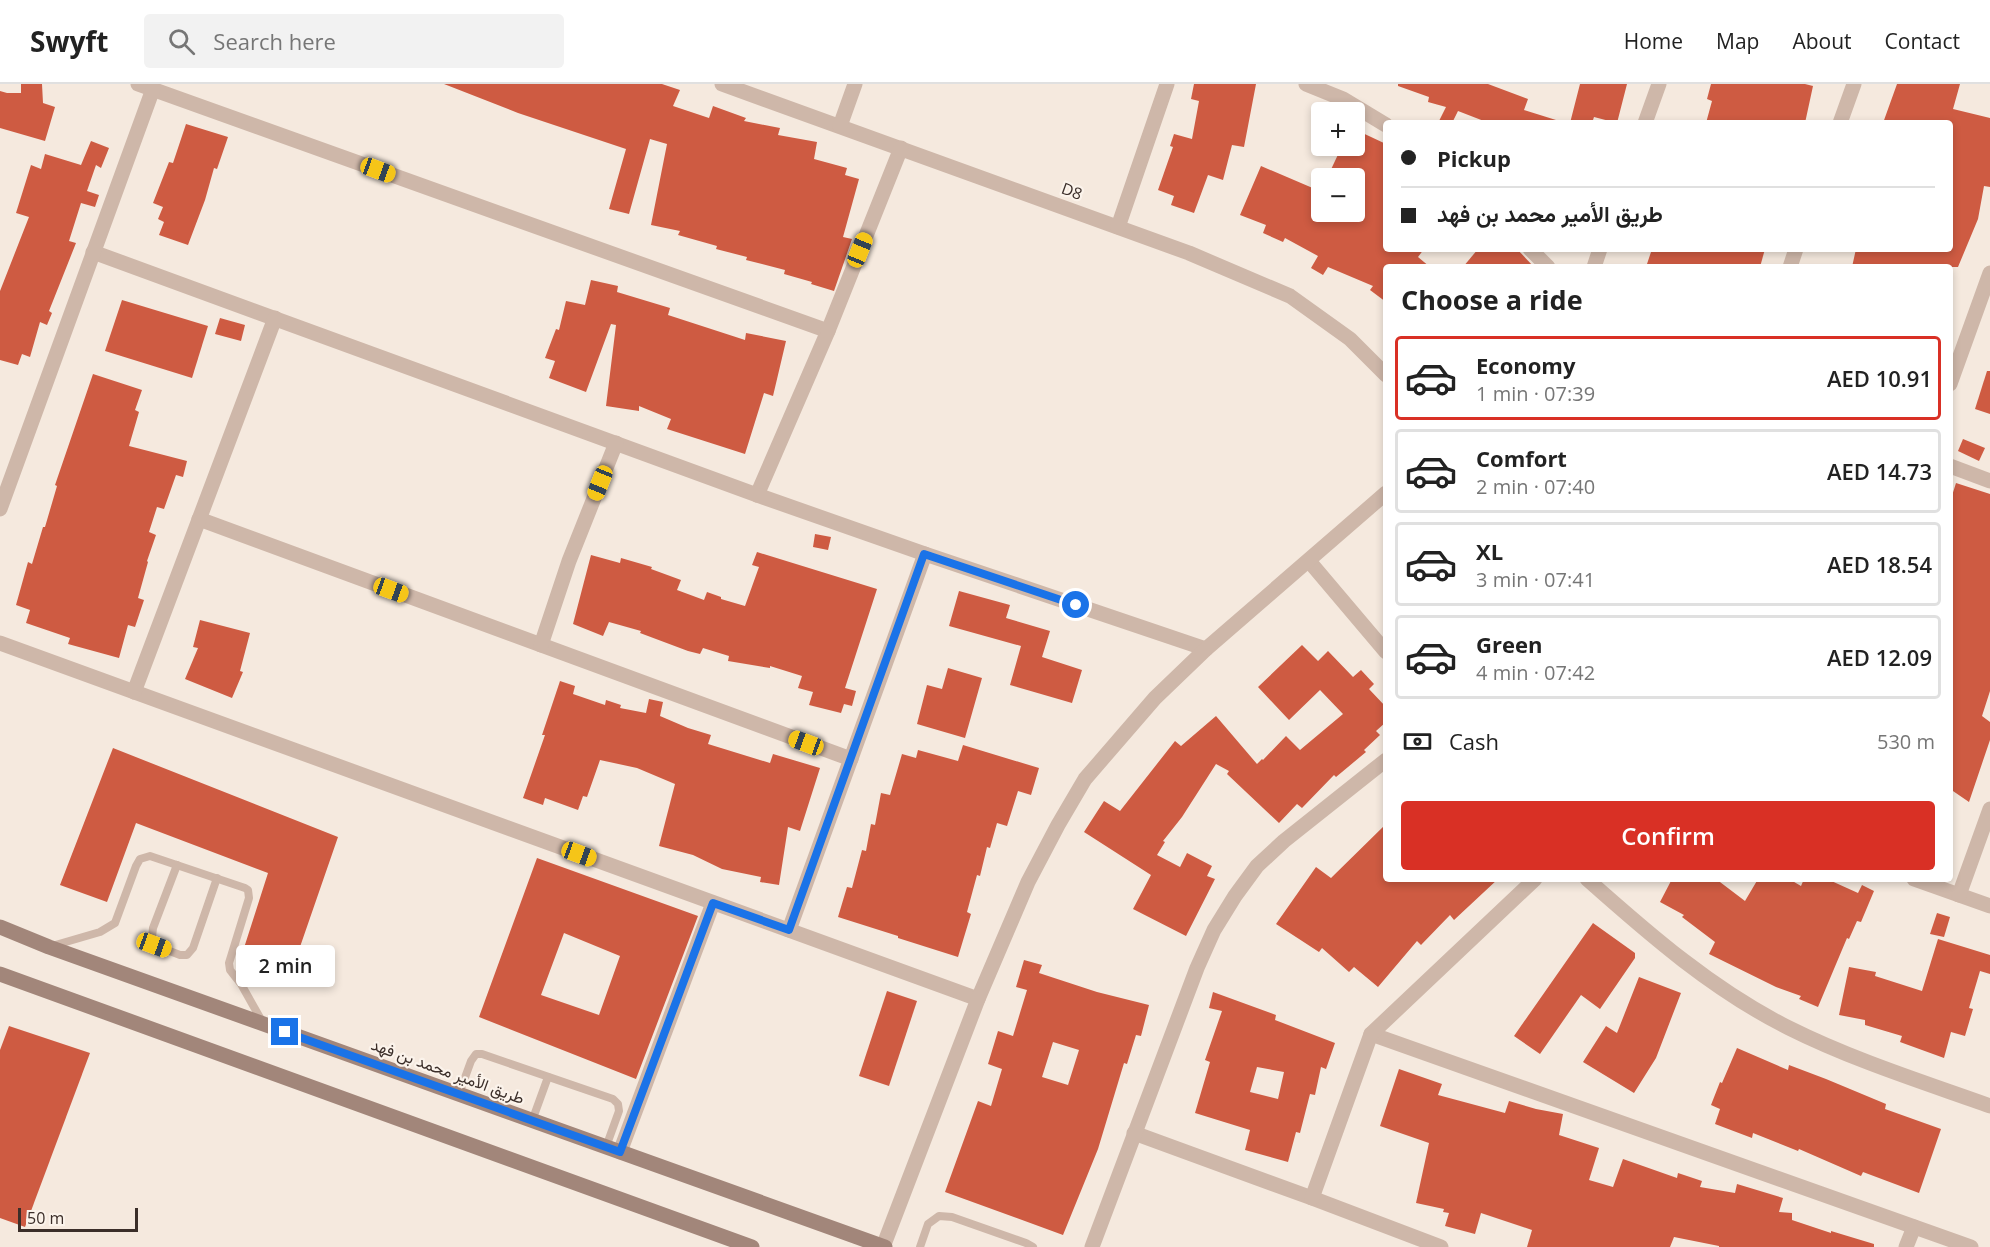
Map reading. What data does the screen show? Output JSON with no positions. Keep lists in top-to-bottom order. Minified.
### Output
{"streets":{"street":["D8","طريق الأمير محمد بن فهد"]},"scale_bar":"50 m","page":{"header":"Swyft","search":"Search here","nav":["Home","Map","About","Contact"],"map_buttons":["+","−"],"banner":["Pickup","طريق الأمير محمد بن فهد"],"heading":"Choose a ride","list":[{"name":"Economy","note":"1 min · 07:39","value":"AED 10.91"},{"name":"Comfort","note":"2 min · 07:40","value":"AED 14.73"},{"name":"XL","note":"3 min · 07:41","value":"AED 18.54"},{"name":"Green","note":"4 min · 07:42","value":"AED 12.09"}],"pay":["Cash","530 m"],"buttons":"Confirm","bubble":"2 min","scale":"50 m"}}
